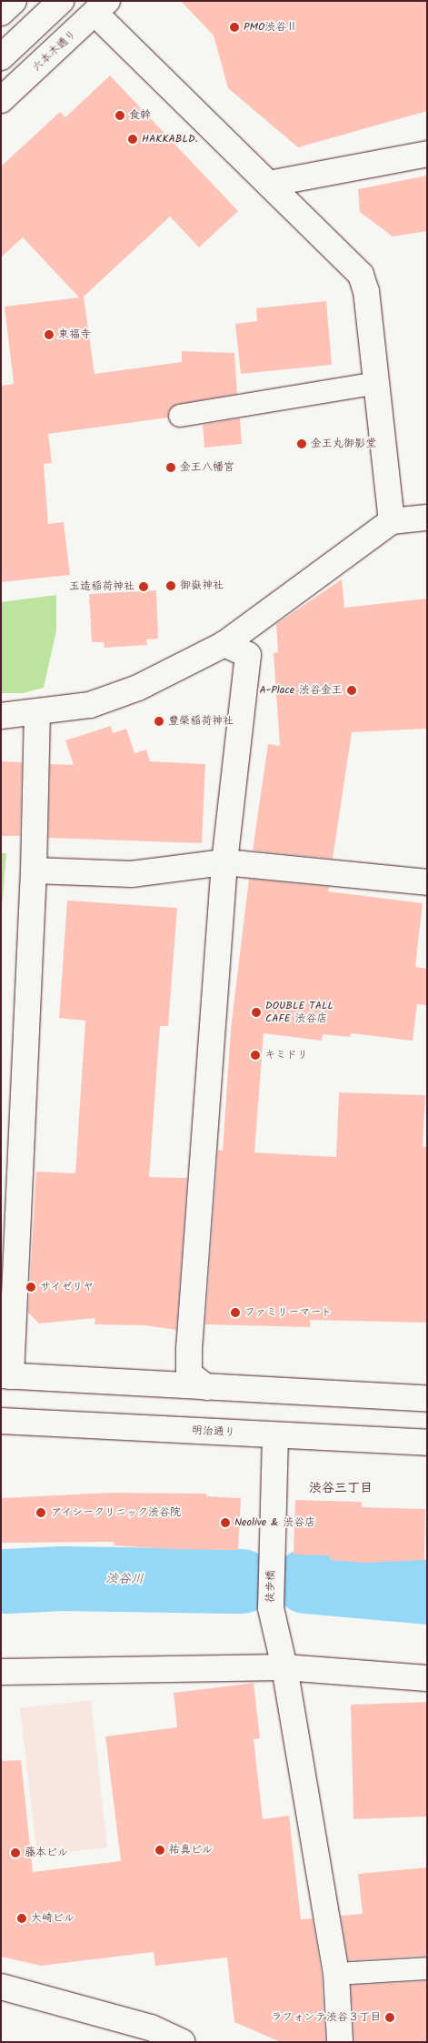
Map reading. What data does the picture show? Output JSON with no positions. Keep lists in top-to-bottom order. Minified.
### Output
{"streets":{"main road":["六本木通り","明治通り","徒歩橋"]},"crossings":[["明治通り","徒歩橋"]],"districts":["渋谷三丁目"],"water":["渋谷川"],"places":["PMO渋谷Ⅱ","食幹","HAKKABLD.","東福寺","金王丸御影堂","金王八幡宮","御嶽神社","玉造稲荷神社","A-Place 渋谷金王","豐榮稲荷神社","DOUBLE TALL CAFE 渋谷店","キミドリ","サイゼリヤ","ファミリーマート","アイシークリニック渋谷院","Neolive & 渋谷店","祐真ビル","藤本ビル","大崎ビル","ラフォンテ渋谷３丁目"]}
